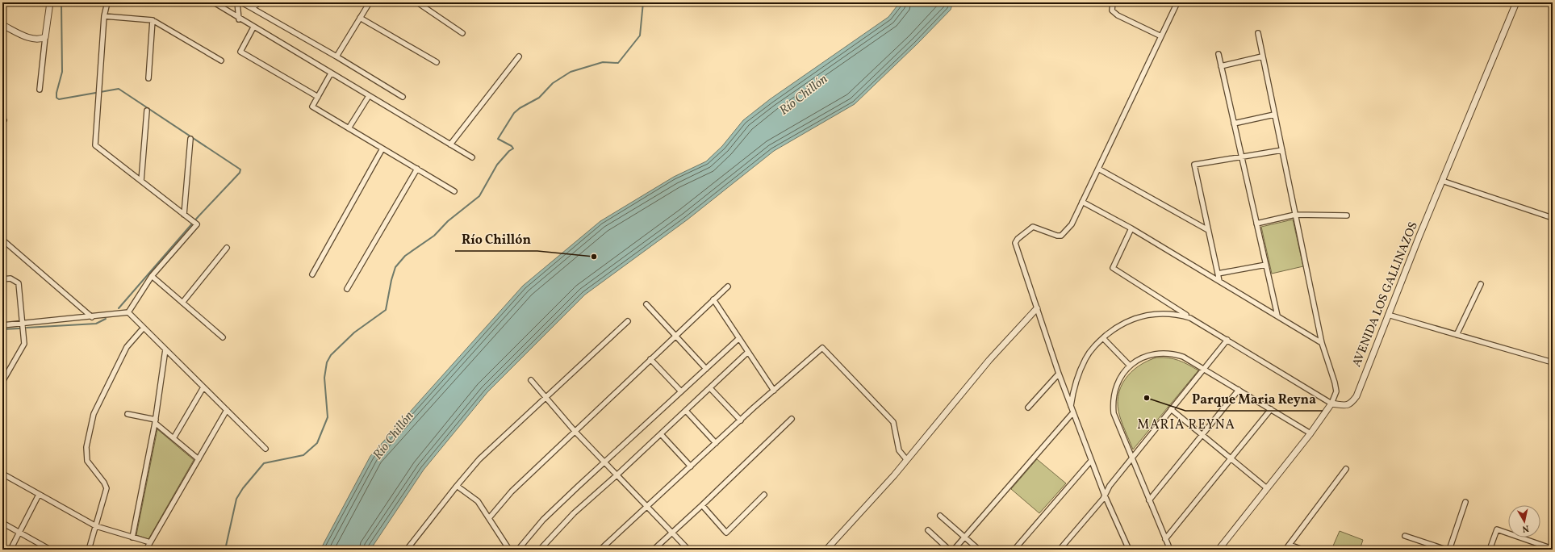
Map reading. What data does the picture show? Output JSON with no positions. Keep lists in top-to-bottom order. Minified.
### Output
{"streets":{"street":["AVENIDA LOS GALLINAZOS"]},"districts":["MARIA REYNA"],"water":["Río Chillón"],"places":["Río Chillón","Parque Maria Reyna"],"north":"bottom"}
